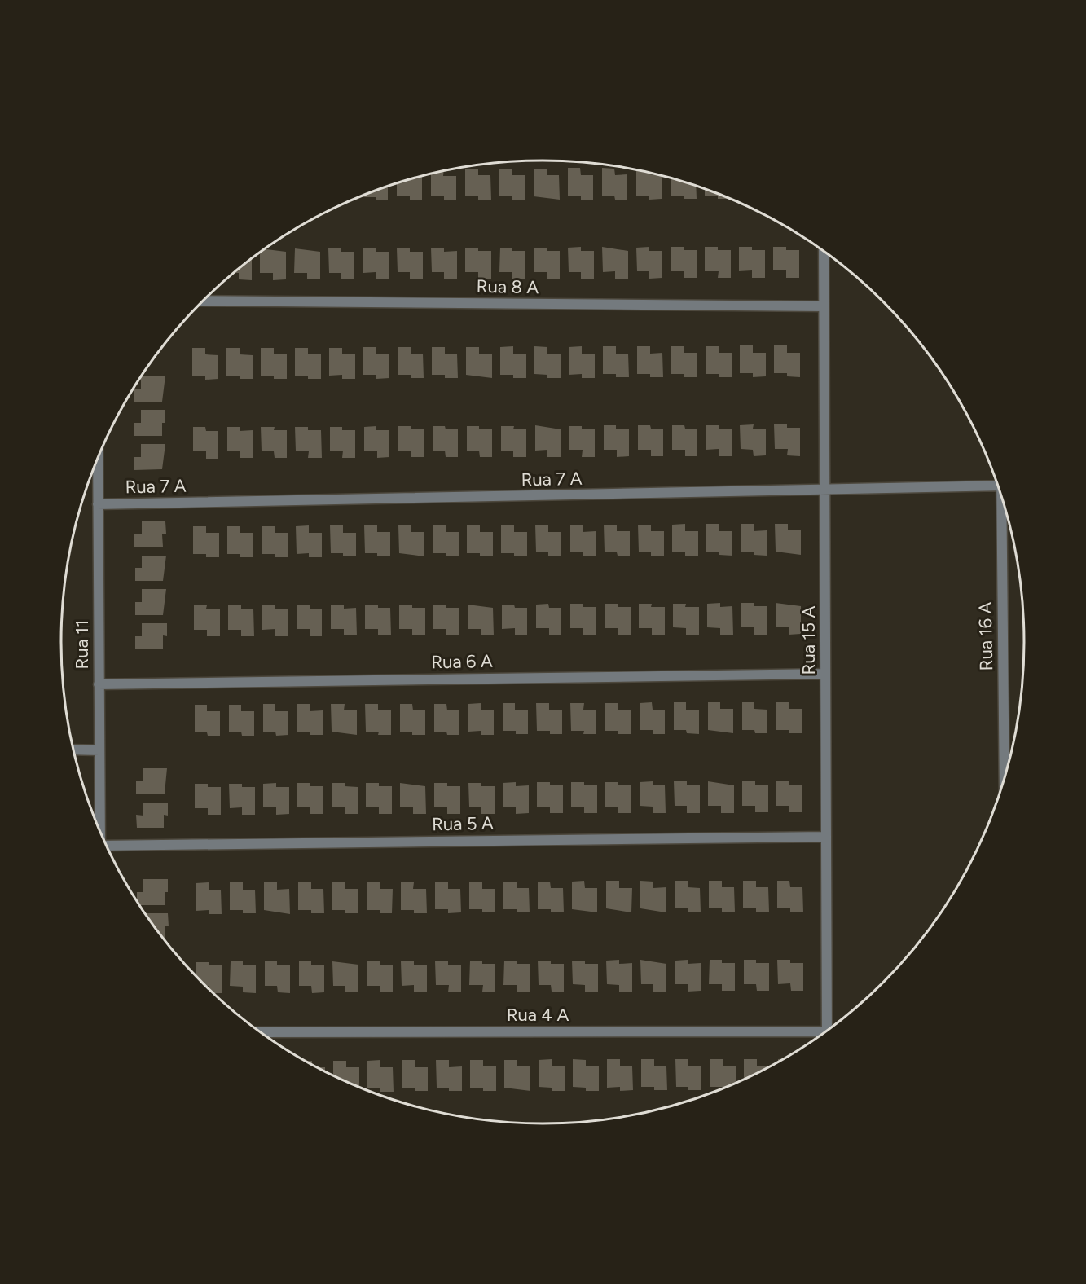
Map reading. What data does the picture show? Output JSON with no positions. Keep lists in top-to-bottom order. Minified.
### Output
{"streets":{"street":["Rua 8 A","Rua 7 A","Rua 16 A","Rua 15 A","Rua 11","Rua 6 A","Rua 5 A","Rua 4 A"]},"crossings":[["Rua 8 A","Rua 15 A"],["Rua 7 A","Rua 15 A"],["Rua 7 A","Rua 11"],["Rua 15 A","Rua 6 A"],["Rua 15 A","Rua 5 A"],["Rua 11","Rua 6 A"]]}
